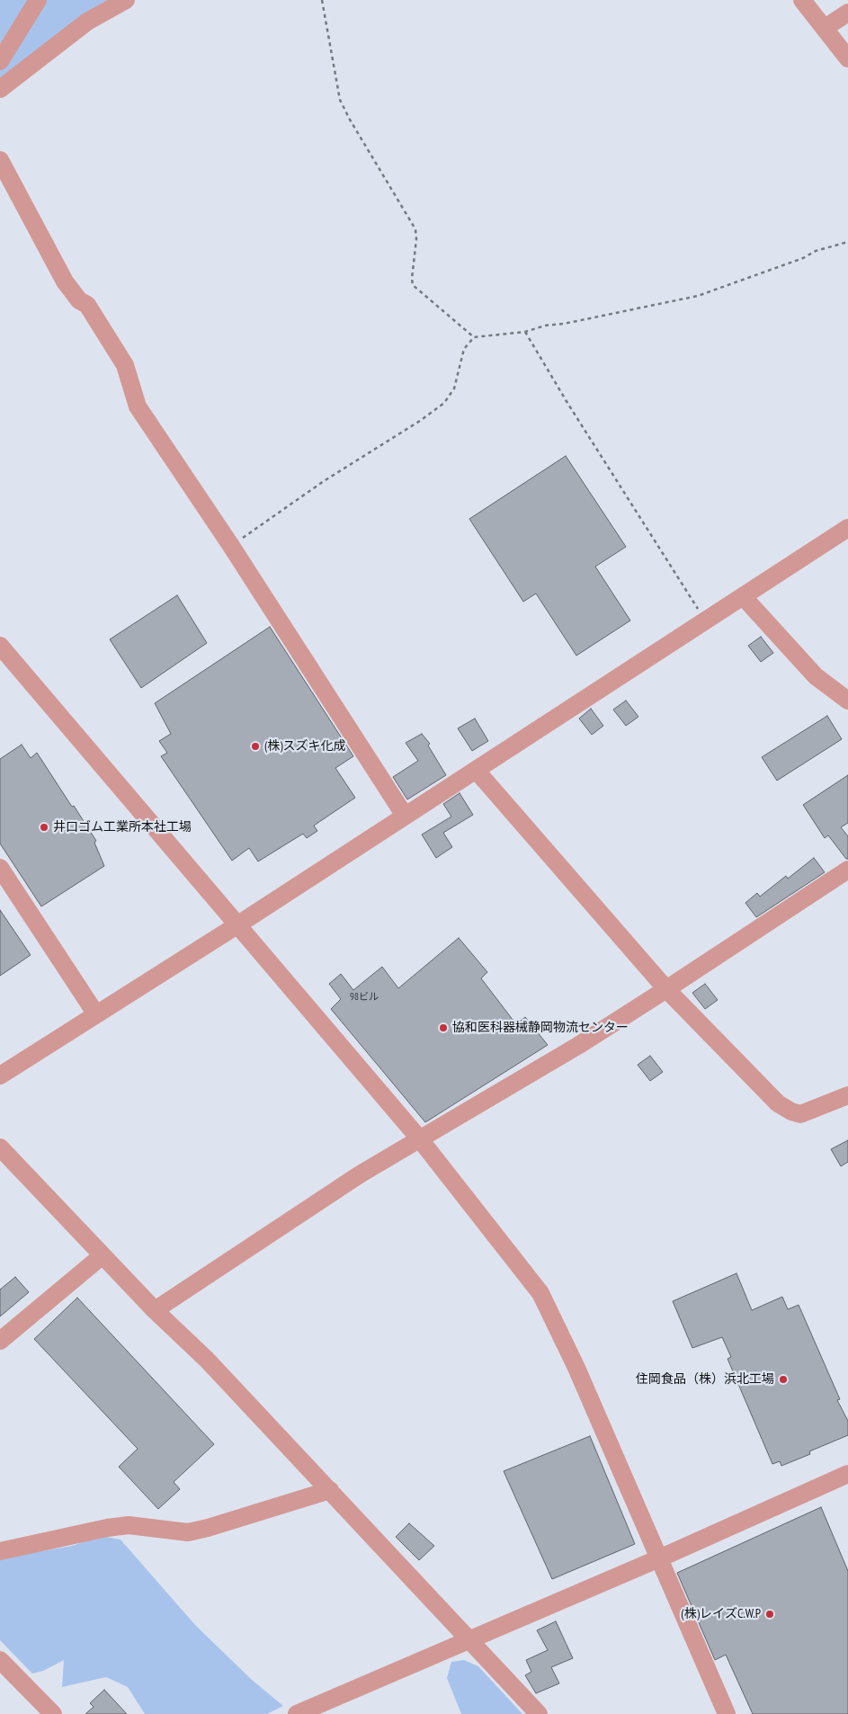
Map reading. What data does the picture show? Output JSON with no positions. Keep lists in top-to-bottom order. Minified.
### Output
{"places":["(株)スズキ化成","井口ゴム工業所本社工場","協和医科器械静岡物流センター","住岡食品（株）浜北工場","(株)レイズC.W.P"],"house_numbers":["98ビル"]}
